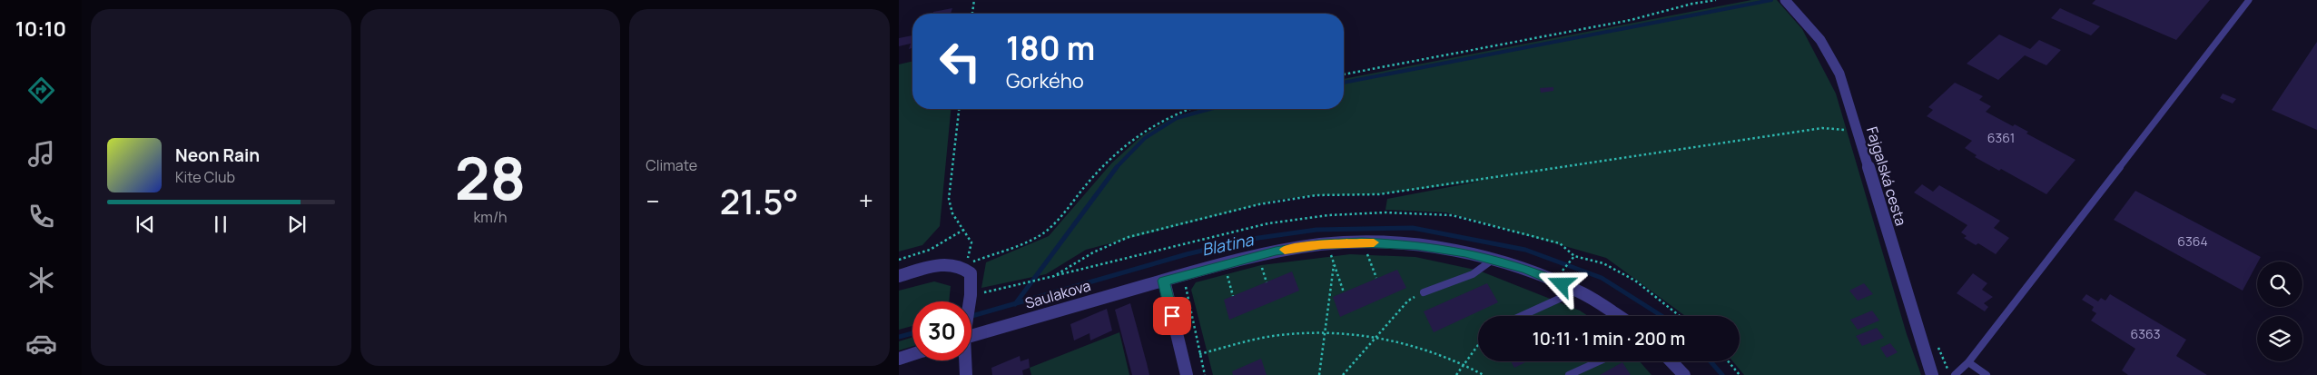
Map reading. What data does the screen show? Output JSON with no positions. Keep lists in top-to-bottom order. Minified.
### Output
{"streets":{"street":["Fajgalská cesta","Saulakova"]},"water":["Blatina"],"house_numbers":["6361","6364","6363"],"page":{"tabs":"10:10","tile":[["28","km/h"],"Climate"],"turn":["180 m","Gorkého"],"song":["Neon Rain","Kite Club"],"heat":["−","21.5°","+"],"limit":"30","trip":"10:11 · 1 min · 200 m"}}
